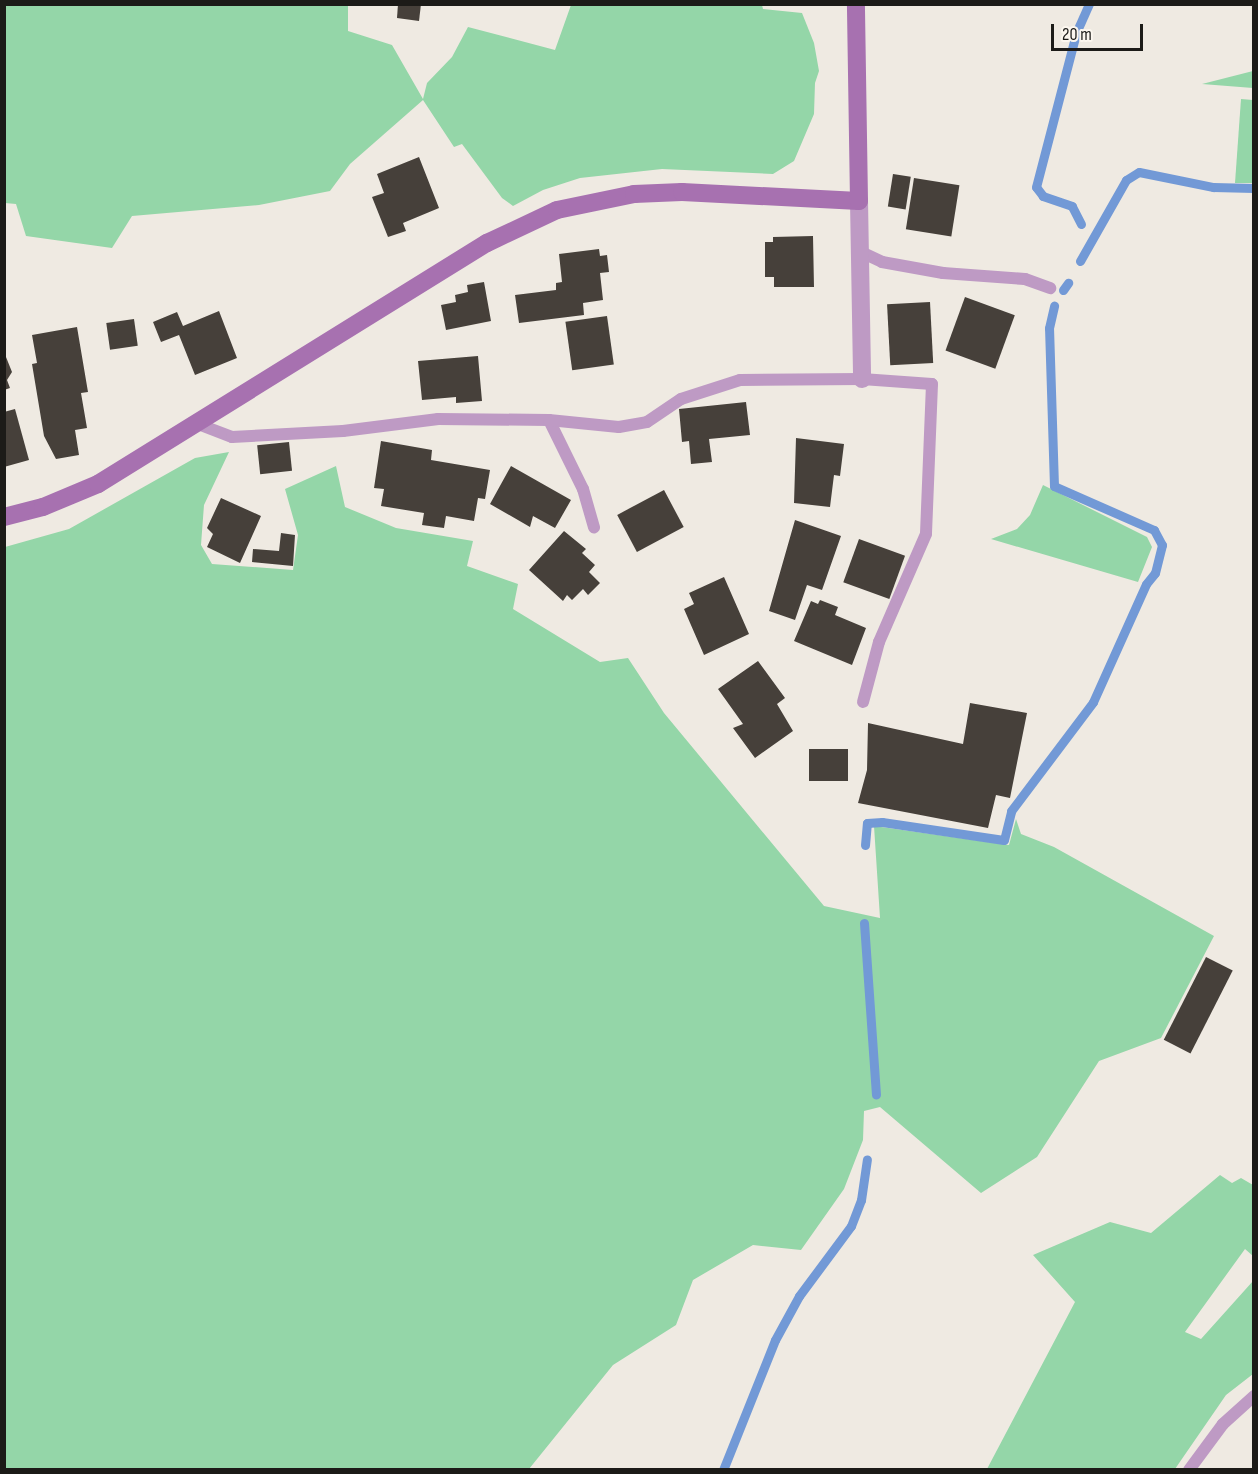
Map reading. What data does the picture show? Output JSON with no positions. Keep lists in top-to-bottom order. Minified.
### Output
{"scale_bar":"20 m"}
